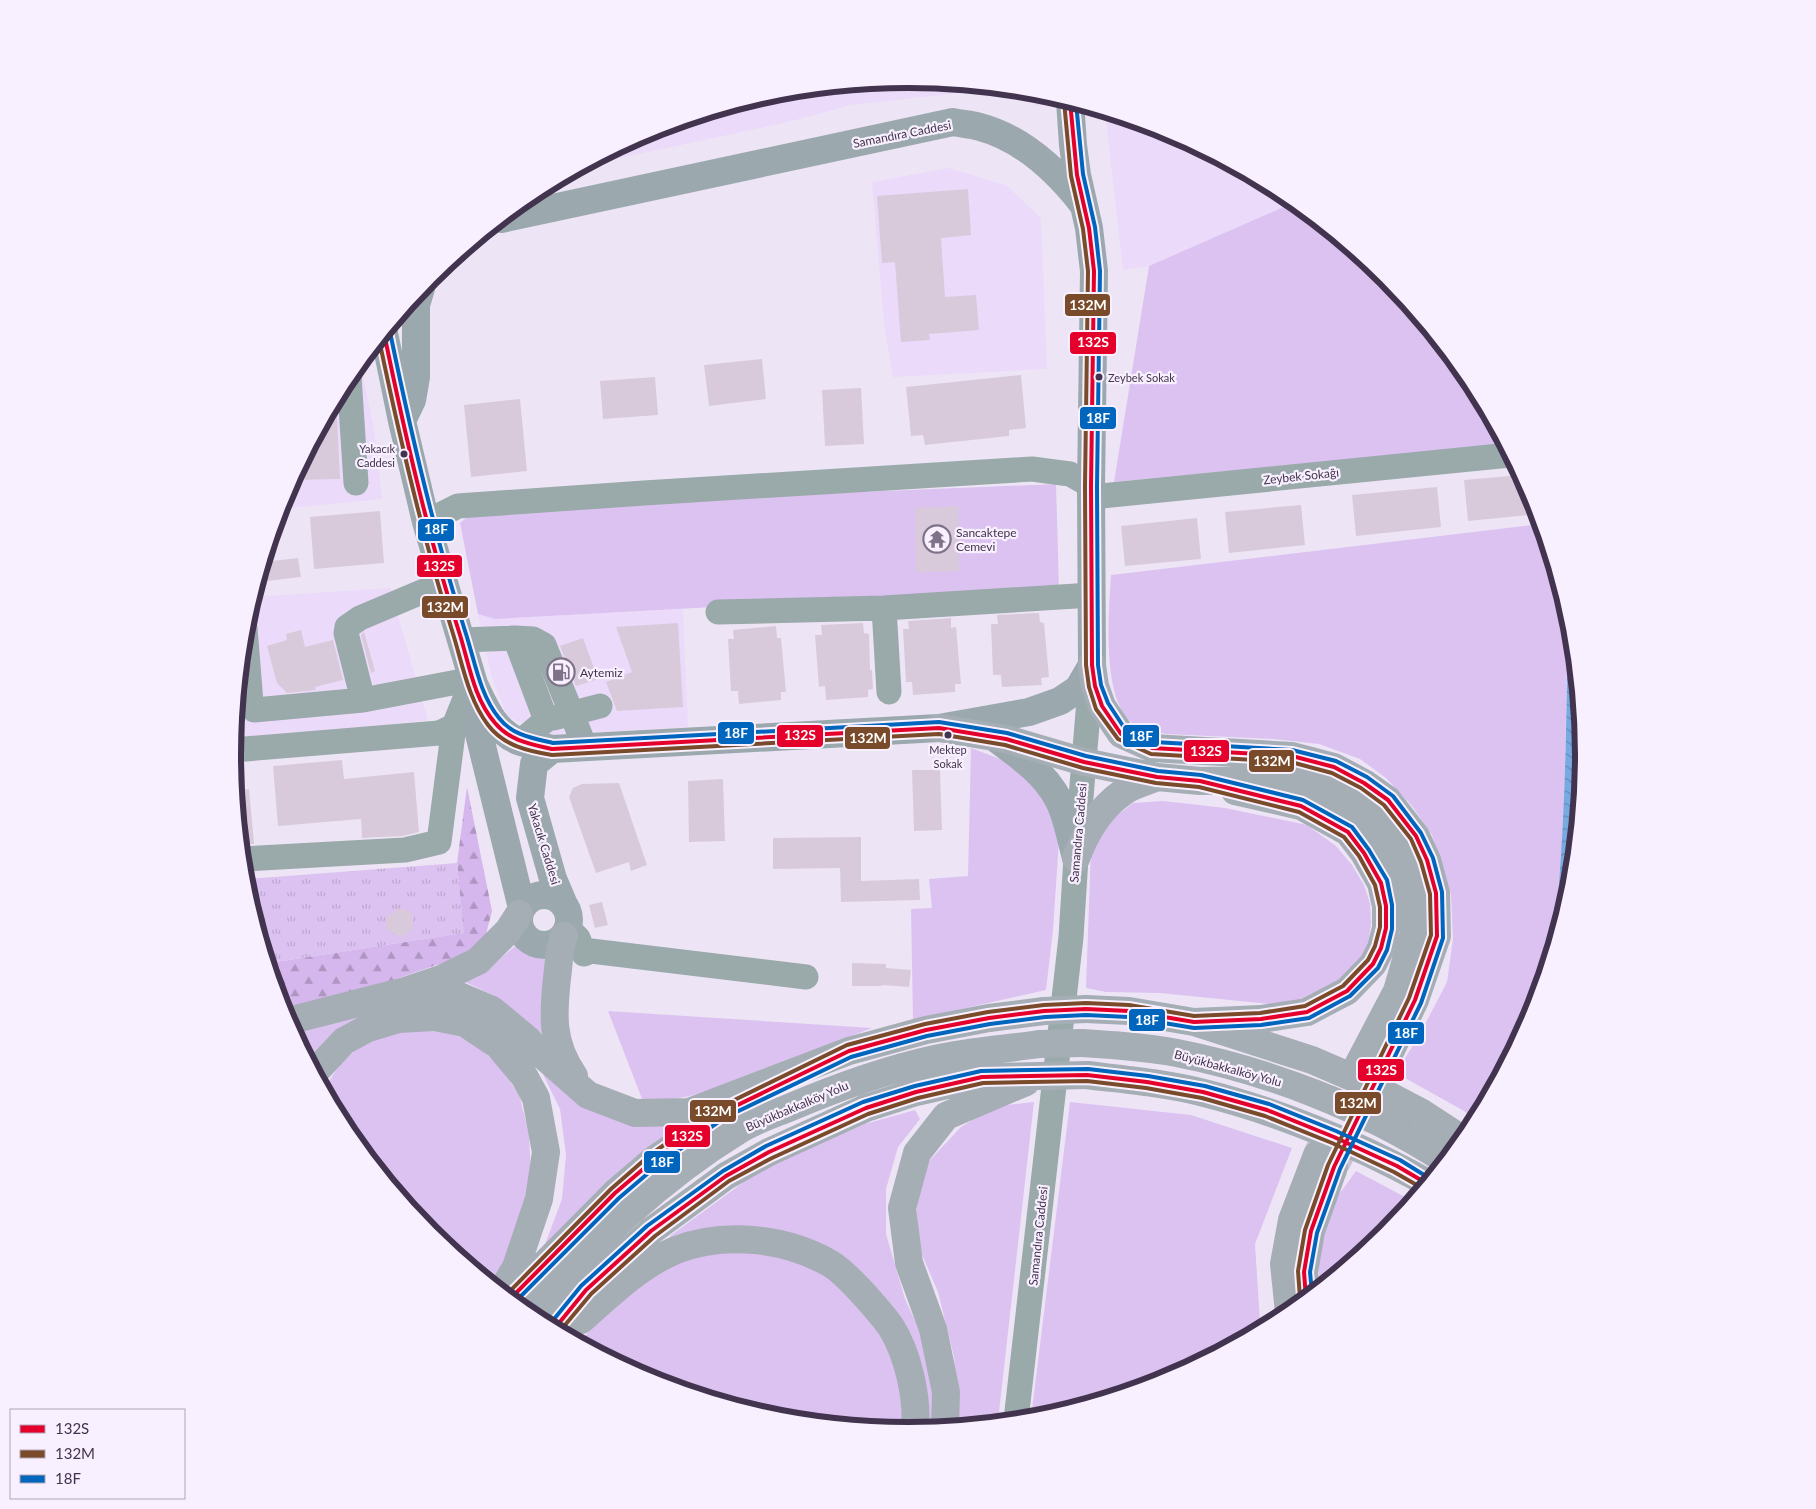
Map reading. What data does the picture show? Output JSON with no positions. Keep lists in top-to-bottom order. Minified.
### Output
{"streets":{"highway":["Büyükbakkalköy Yolu"],"main road":["Samandıra Caddesi","Yakacık Caddesi"],"street":["Zeybek Sokağı"]},"crossings":[["Samandıra Caddesi","Zeybek Sokağı"]],"places":{"other":["Zeybek Sokak","Yakacık Caddesi","Mektep Sokak"],"temple":["Sancaktepe Cemevi"],"fuel station":["Aytemiz"]},"lines":["transit line 132M","transit line 132S","transit line 18F"],"legend":["132S","132M","18F"]}
